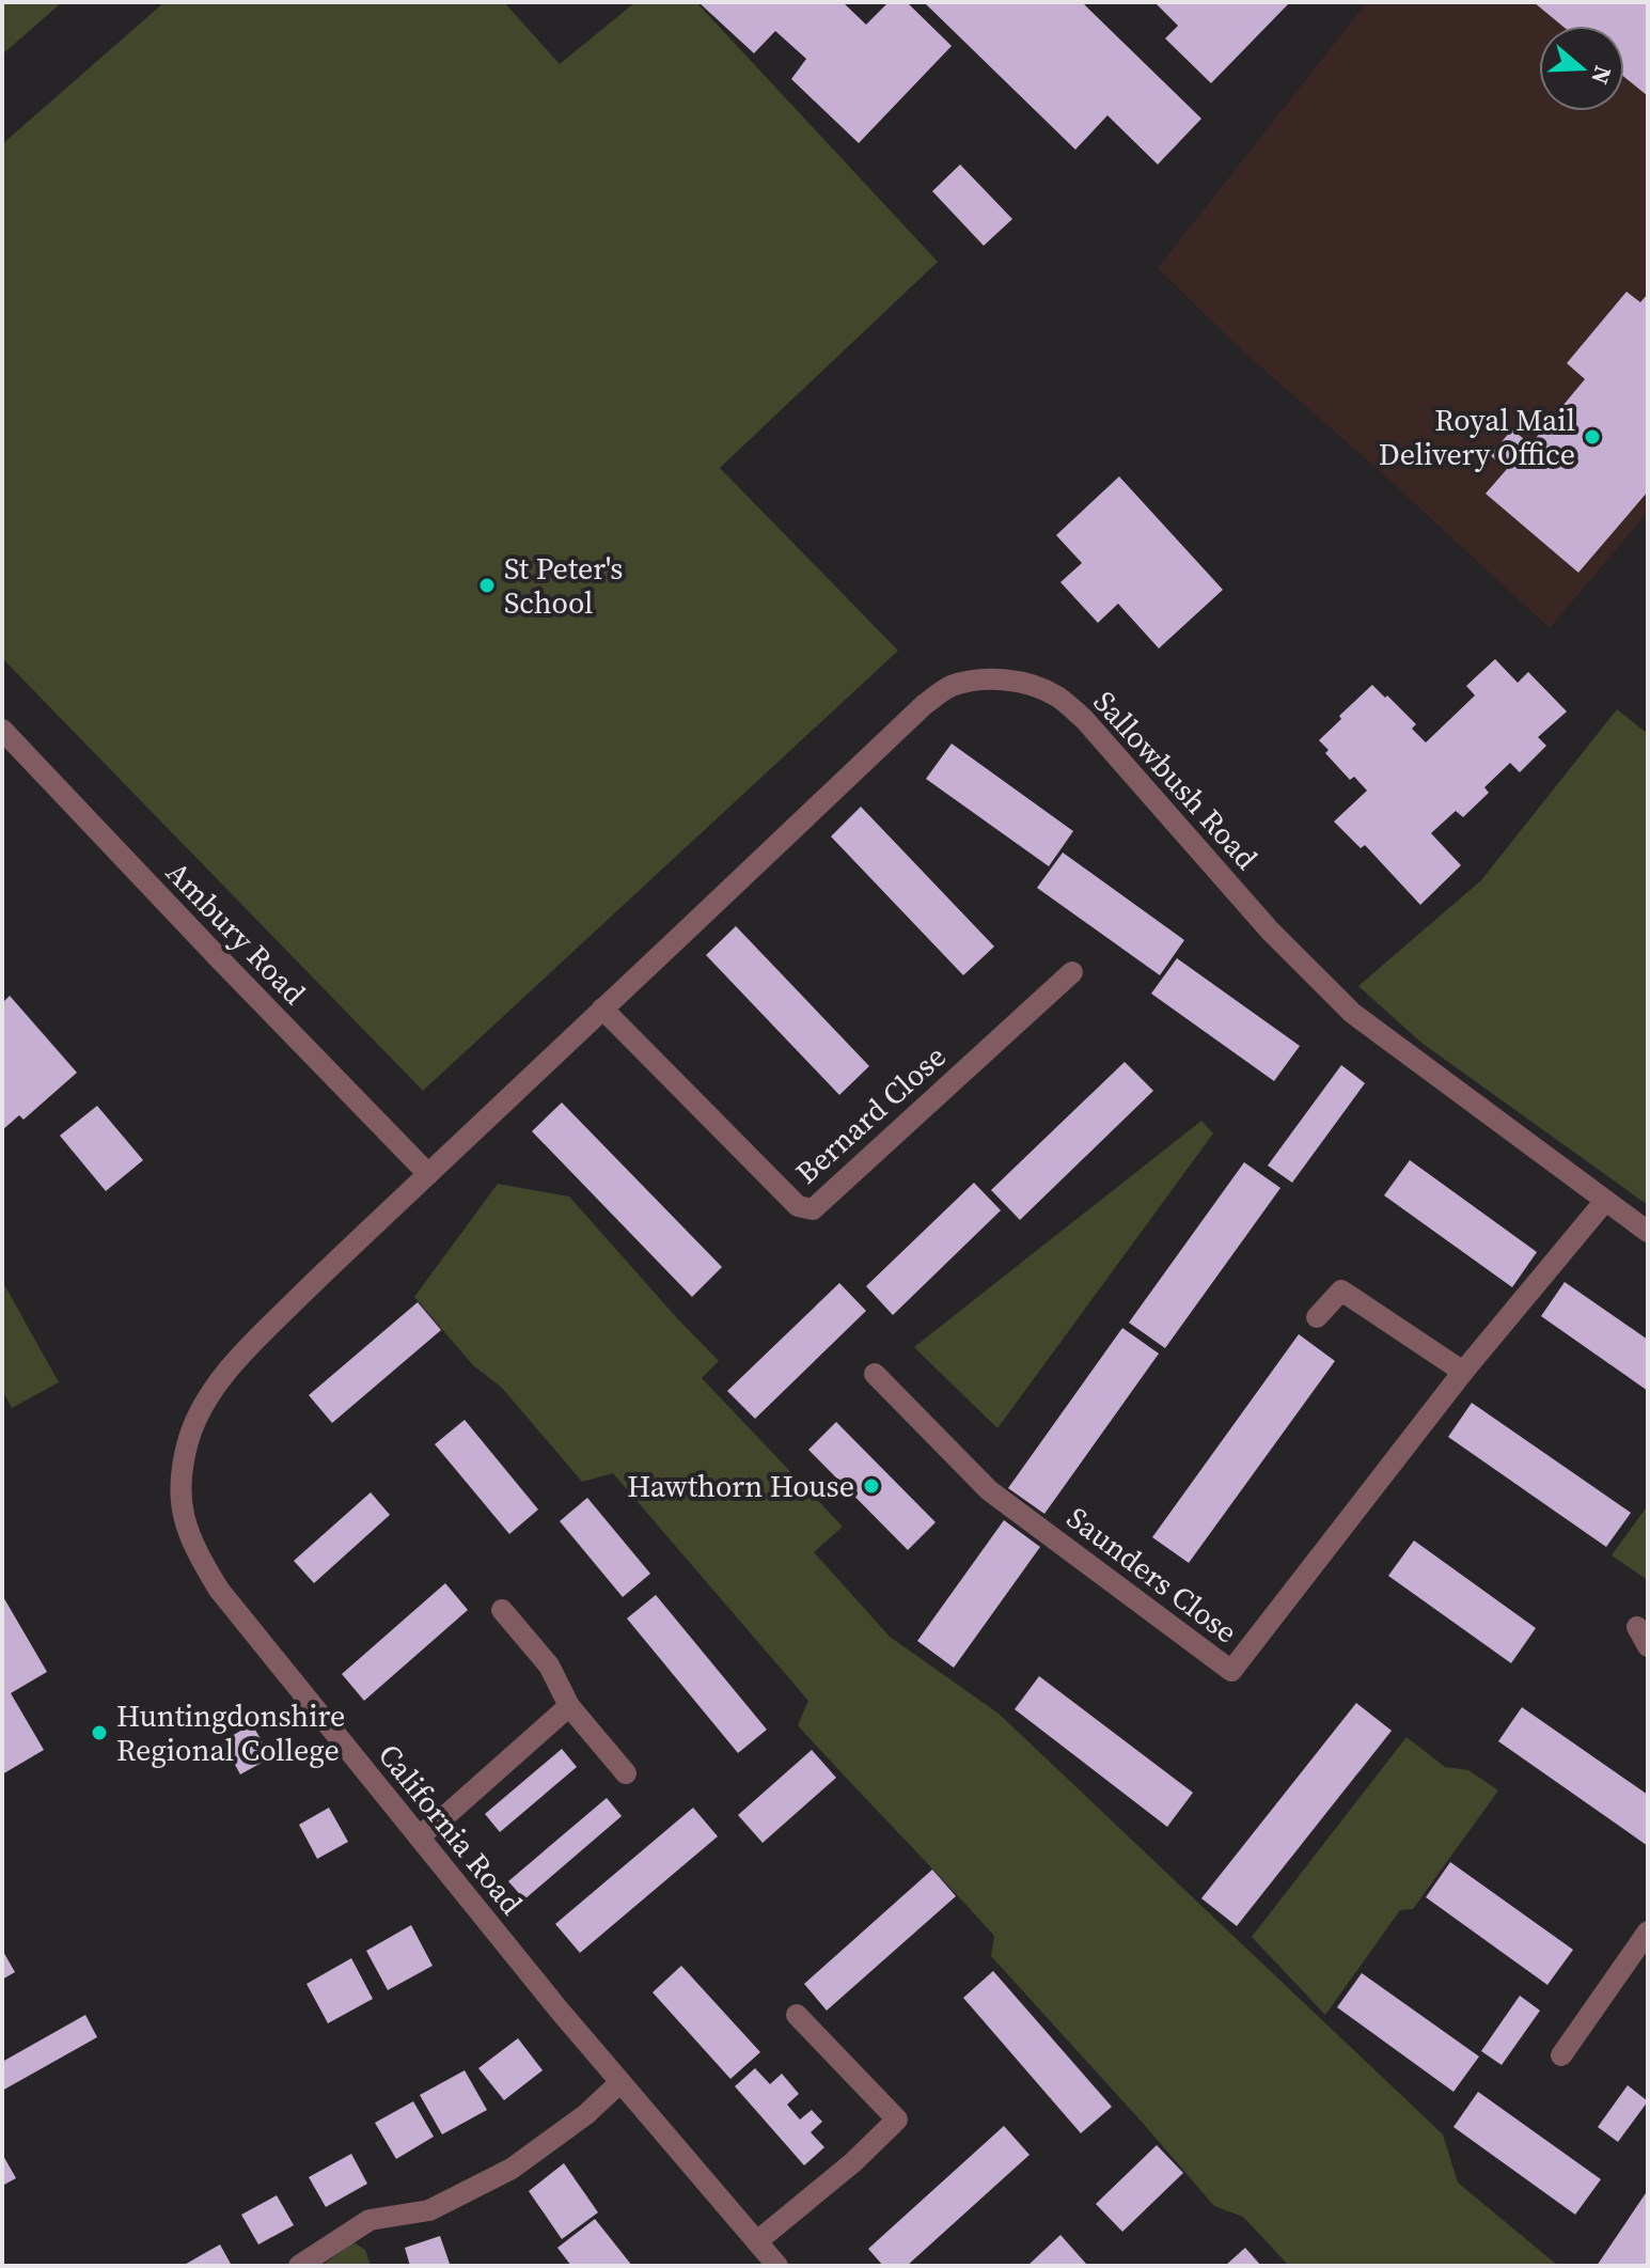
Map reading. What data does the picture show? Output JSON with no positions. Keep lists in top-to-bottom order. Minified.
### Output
{"streets":{"street":["Sallowbush Road","Ambury Road","Bernard Close","Saunders Close","California Road"]},"crossings":[["Sallowbush Road","Ambury Road"],["Sallowbush Road","Bernard Close"],["Sallowbush Road","Saunders Close"],["Sallowbush Road","California Road"],["Ambury Road","California Road"]],"places":["Royal Mail Delivery Office","St Peter's School","Hawthorn House","Huntingdonshire Regional College"],"north":"right"}
